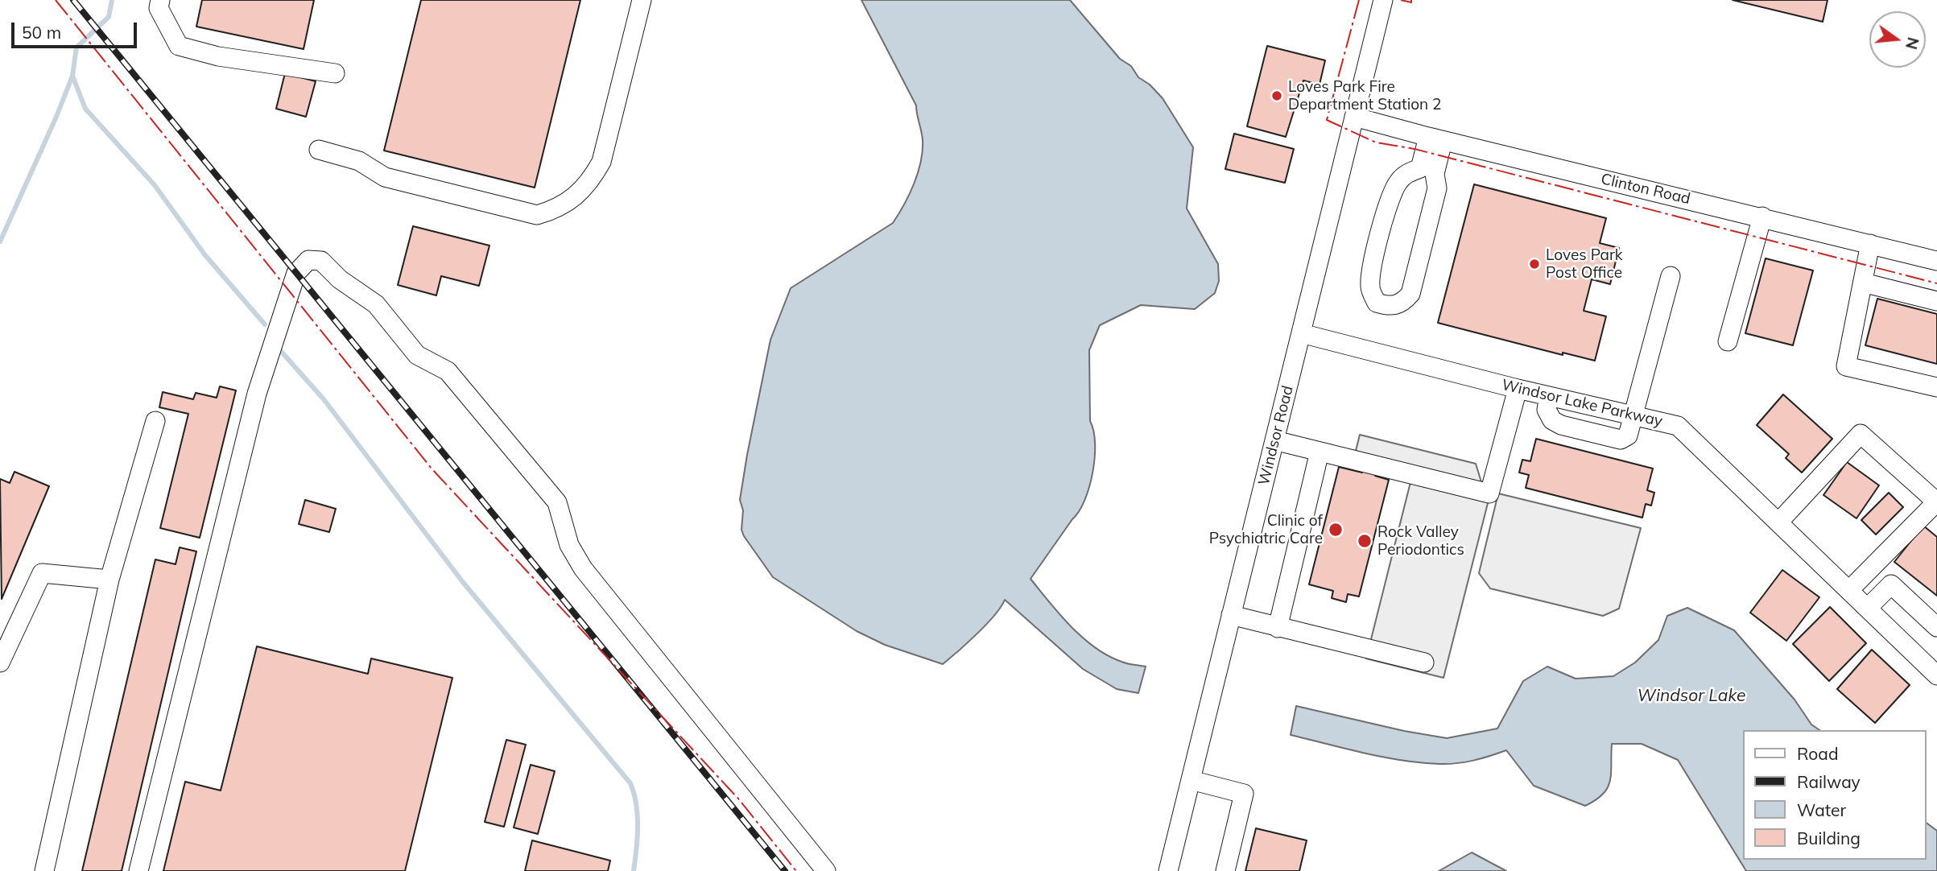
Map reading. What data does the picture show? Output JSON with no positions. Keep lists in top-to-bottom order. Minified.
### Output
{"streets":{"street":["Clinton Road","Windsor Lake Parkway","Windsor Road"]},"crossings":[["Clinton Road","Windsor Road"],["Windsor Lake Parkway","Windsor Road"]],"water":["Windsor Lake"],"places":["Loves Park Fire Department Station 2","Loves Park Post Office","Clinic of Psychiatric Care","Rock Valley Periodontics"],"legend":["Road","Railway","Water","Building"],"scale_bar":"50 m","north":"right"}
